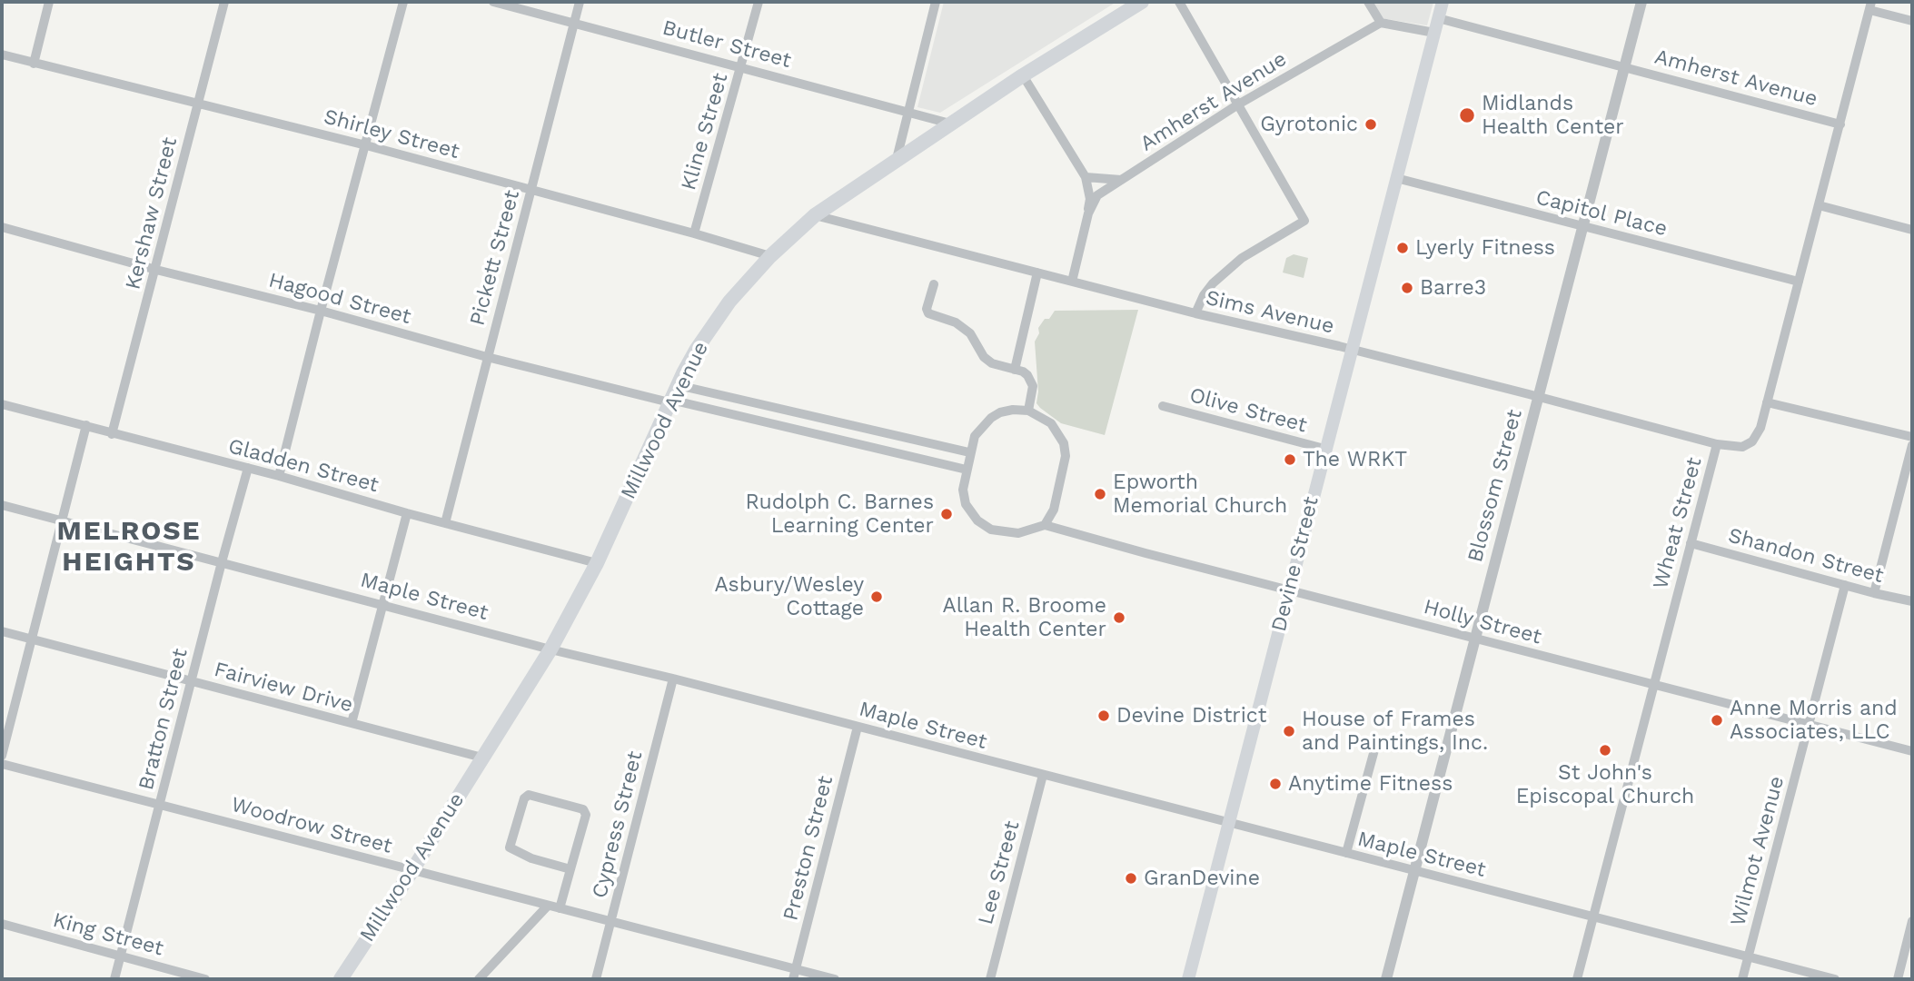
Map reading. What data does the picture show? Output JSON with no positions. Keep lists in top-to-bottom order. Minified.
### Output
{"streets":{"main road":["Millwood Avenue","Devine Street"],"street":["Butler Street","Amherst Avenue","Kline Street","Shirley Street","Kershaw Street","Capitol Place","Pickett Street","Hagood Street","Sims Avenue","Olive Street","Gladden Street","Blossom Street","Wheat Street","Shandon Street","Maple Street","Holly Street","Fairview Drive","Bratton Street","Cypress Street","Woodrow Street","Preston Street","Wilmot Avenue","Lee Street","King Street"]},"crossings":[["Butler Street","Kline Street"],["Butler Street","Pickett Street"],["Butler Street","Millwood Avenue"],["Amherst Avenue","Sims Avenue"],["Amherst Avenue","Blossom Street"],["Amherst Avenue","Wheat Street"],["Amherst Avenue","Devine Street"],["Kline Street","Shirley Street"],["Shirley Street","Kershaw Street"],["Shirley Street","Pickett Street"],["Shirley Street","Millwood Avenue"],["Kershaw Street","Hagood Street"],["Kershaw Street","Gladden Street"],["Capitol Place","Blossom Street"],["Capitol Place","Wheat Street"],["Capitol Place","Devine Street"],["Pickett Street","Hagood Street"],["Pickett Street","Gladden Street"],["Hagood Street","Millwood Avenue"],["Hagood Street","Holly Street"],["Sims Avenue","Millwood Avenue"],["Sims Avenue","Blossom Street"],["Sims Avenue","Wheat Street"],["Sims Avenue","Devine Street"],["Olive Street","Devine Street"],["Millwood Avenue","Gladden Street"],["Millwood Avenue","Maple Street"],["Millwood Avenue","Fairview Drive"],["Millwood Avenue","Woodrow Street"],["Gladden Street","Bratton Street"],["Blossom Street","Maple Street"],["Blossom Street","Holly Street"],["Wheat Street","Shandon Street"],["Wheat Street","Maple Street"],["Wheat Street","Holly Street"],["Shandon Street","Wilmot Avenue"],["Devine Street","Maple Street"],["Devine Street","Holly Street"],["Maple Street","Bratton Street"],["Maple Street","Cypress Street"],["Maple Street","Preston Street"],["Maple Street","Wilmot Avenue"],["Maple Street","Lee Street"],["Holly Street","Wilmot Avenue"],["Fairview Drive","Bratton Street"],["Bratton Street","Woodrow Street"],["Bratton Street","King Street"],["Cypress Street","Woodrow Street"],["Woodrow Street","Preston Street"]],"districts":["MELROSE HEIGHTS"],"places":["Midlands Health Center","Gyrotonic","Lyerly Fitness","Barre3","The WRKT","Epworth Memorial Church","Rudolph C. Barnes Learning Center","Asbury/Wesley Cottage","Allan R. Broome Health Center","Devine District","Anne Morris and Associates, LLC","House of Frames and Paintings, Inc.","St John's Episcopal Church","Anytime Fitness","GranDevine"]}
